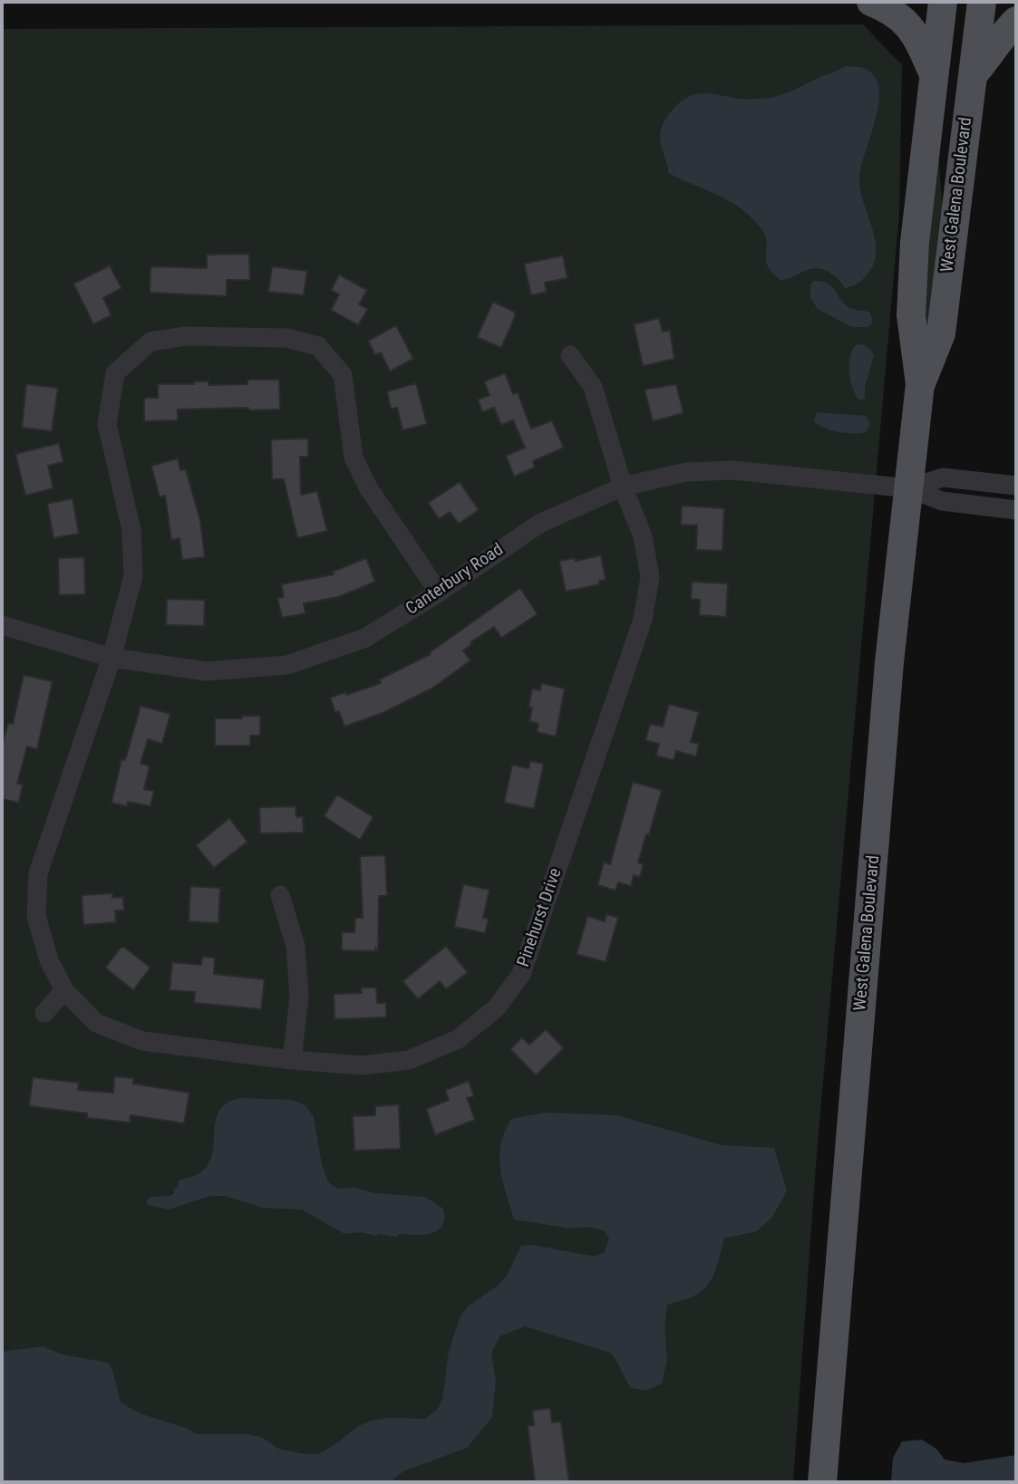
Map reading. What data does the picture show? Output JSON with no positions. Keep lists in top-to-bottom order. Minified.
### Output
{"streets":{"main road":["West Galena Boulevard"],"street":["Canterbury Road","Pinehurst Drive"]},"crossings":[["West Galena Boulevard","Canterbury Road"],["Canterbury Road","Pinehurst Drive"]]}
